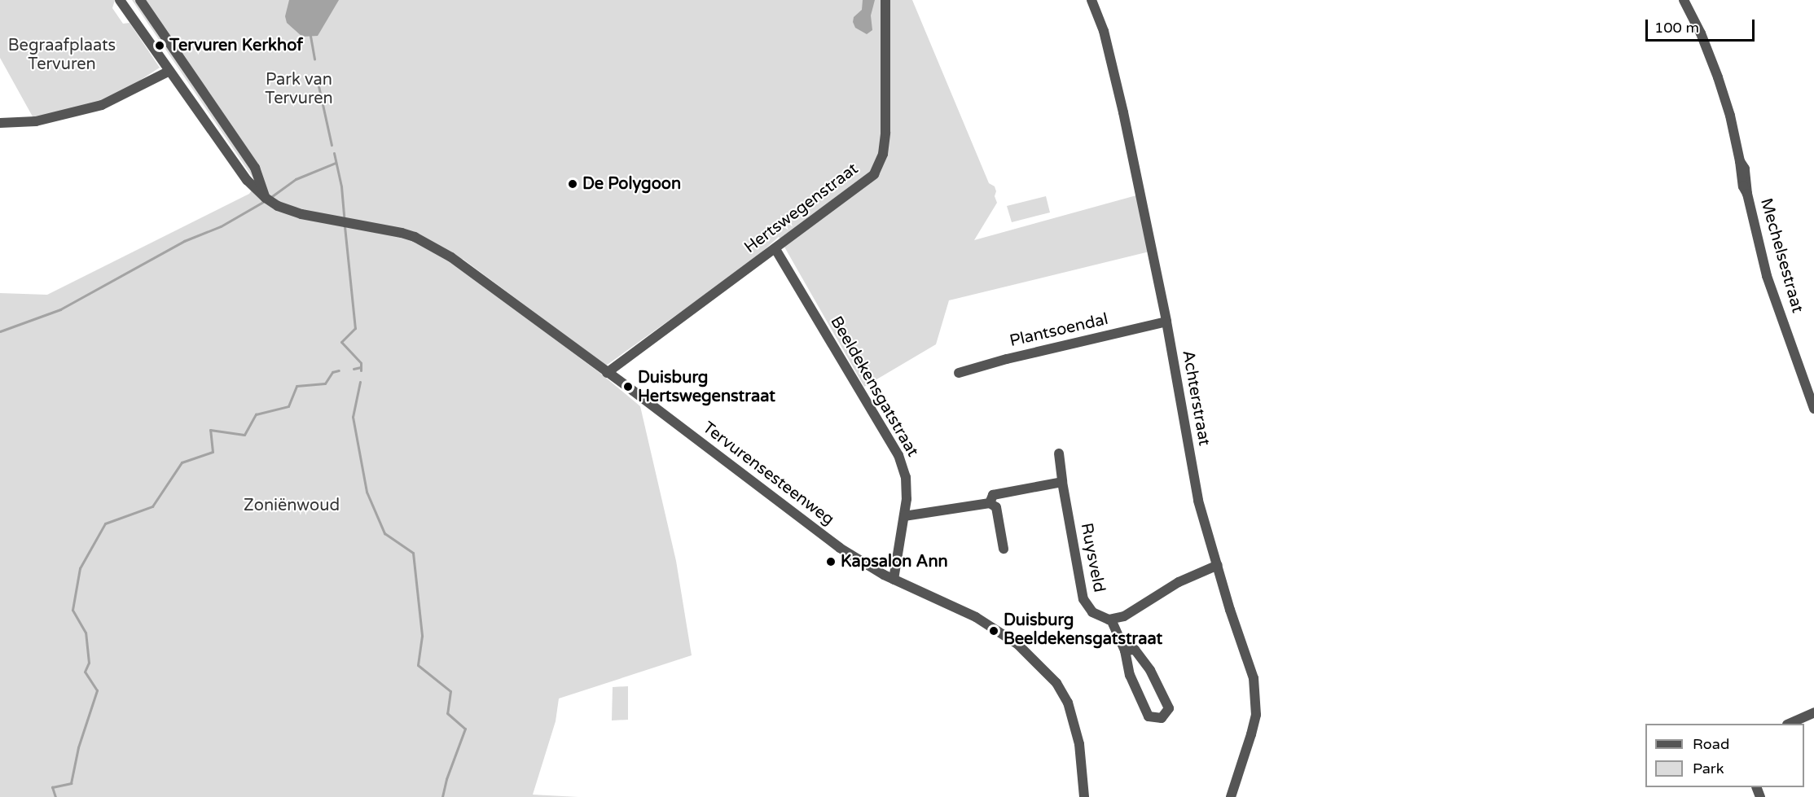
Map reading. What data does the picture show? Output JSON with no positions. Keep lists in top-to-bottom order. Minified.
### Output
{"streets":{"street":["Hertswegenstraat","Mechelsestraat","Plantsoendal","Beeldekensgatstraat","Achterstraat","Tervurensesteenweg","Ruysveld"]},"crossings":[["Hertswegenstraat","Beeldekensgatstraat"],["Hertswegenstraat","Tervurensesteenweg"],["Plantsoendal","Achterstraat"],["Beeldekensgatstraat","Tervurensesteenweg"]],"parks":["Begraafplaats Tervuren","Park van Tervuren","Zoniënwoud"],"places":["Tervuren Kerkhof","De Polygoon","Duisburg Hertswegenstraat","Kapsalon Ann","Duisburg Beeldekensgatstraat"],"legend":["Road","Park"],"scale_bar":"100 m"}
